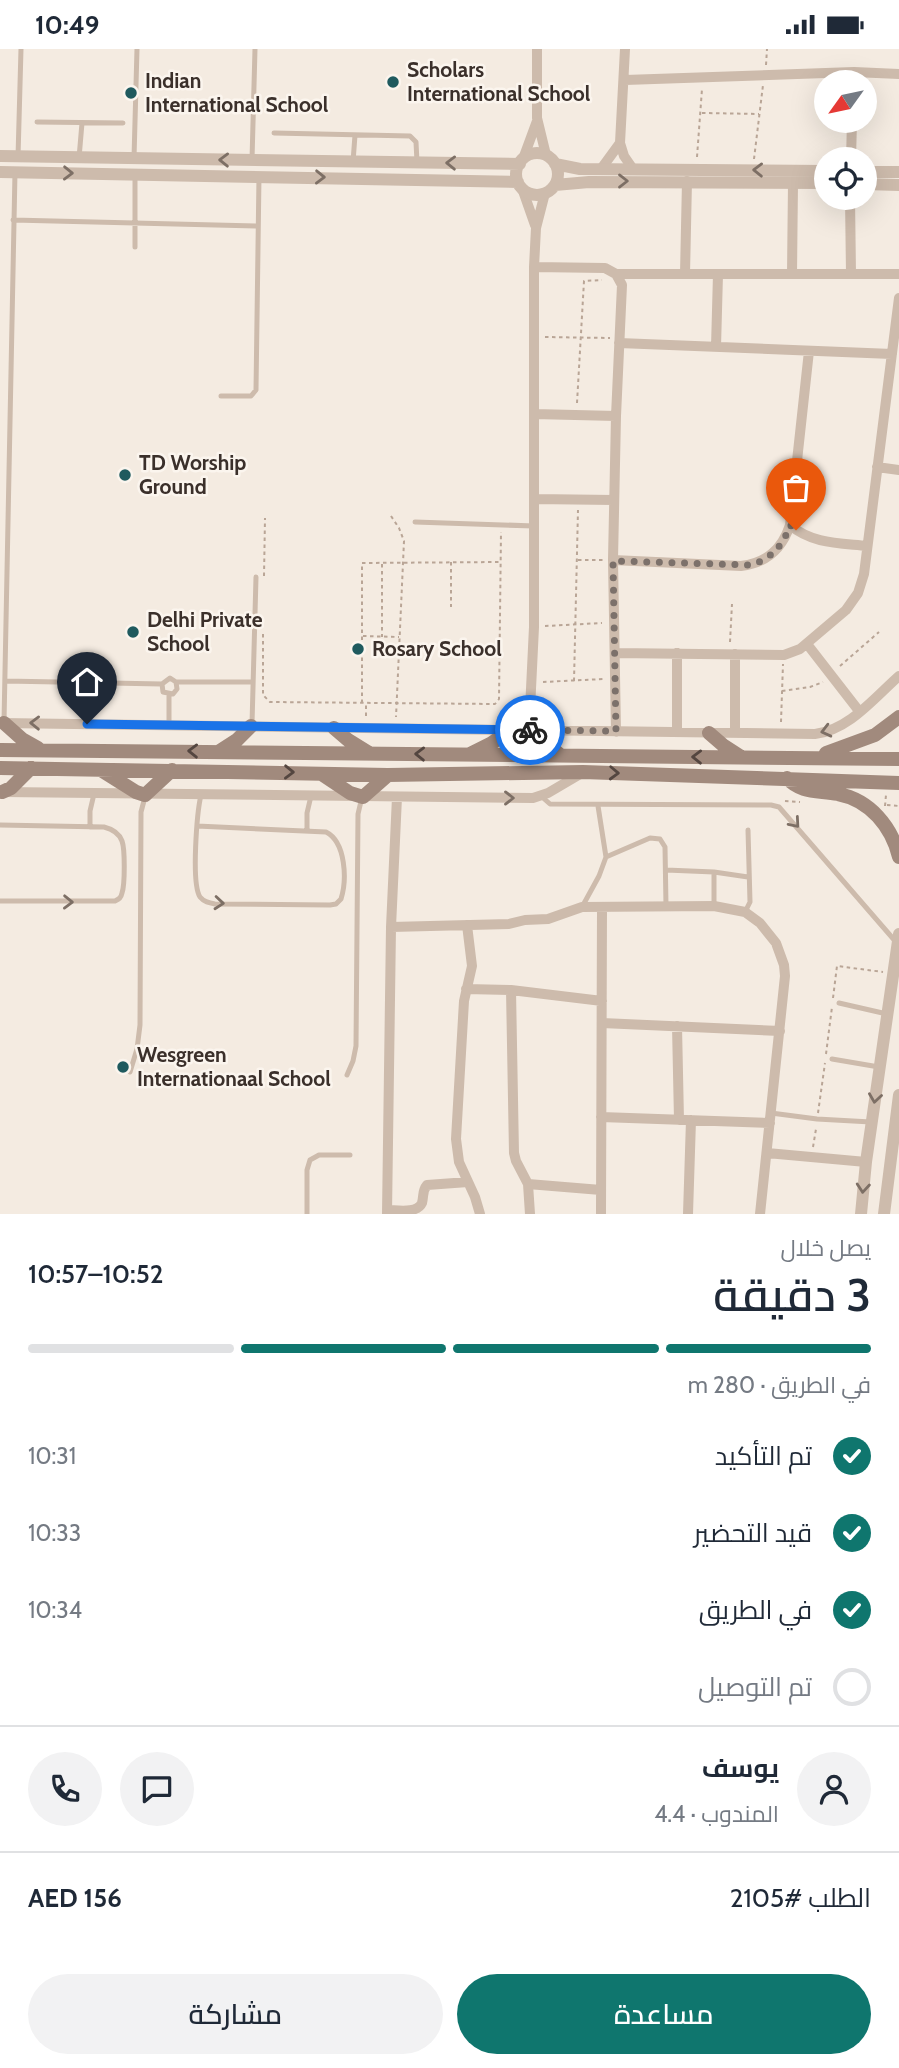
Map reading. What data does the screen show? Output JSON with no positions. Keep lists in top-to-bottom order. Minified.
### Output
{"places":["Scholars International School","Indian International School","TD Worship Ground","Delhi Private School","Rosary School","Wesgreen Internationaal School"],"north":"bottom left","page":{"status":"10:49","heading":["3 دقيقة","يصل خلال","10:52–10:57"],"panel":["يوسف","المندوب · 4.4","الطلب #2105","AED 156"],"bar":"في الطريق · 280 m","list":[["تم التأكيد","10:31"],["قيد التحضير","10:33"],["في الطريق","10:34"],"تم التوصيل"],"buttons":["مساعدة","مشاركة"]}}
